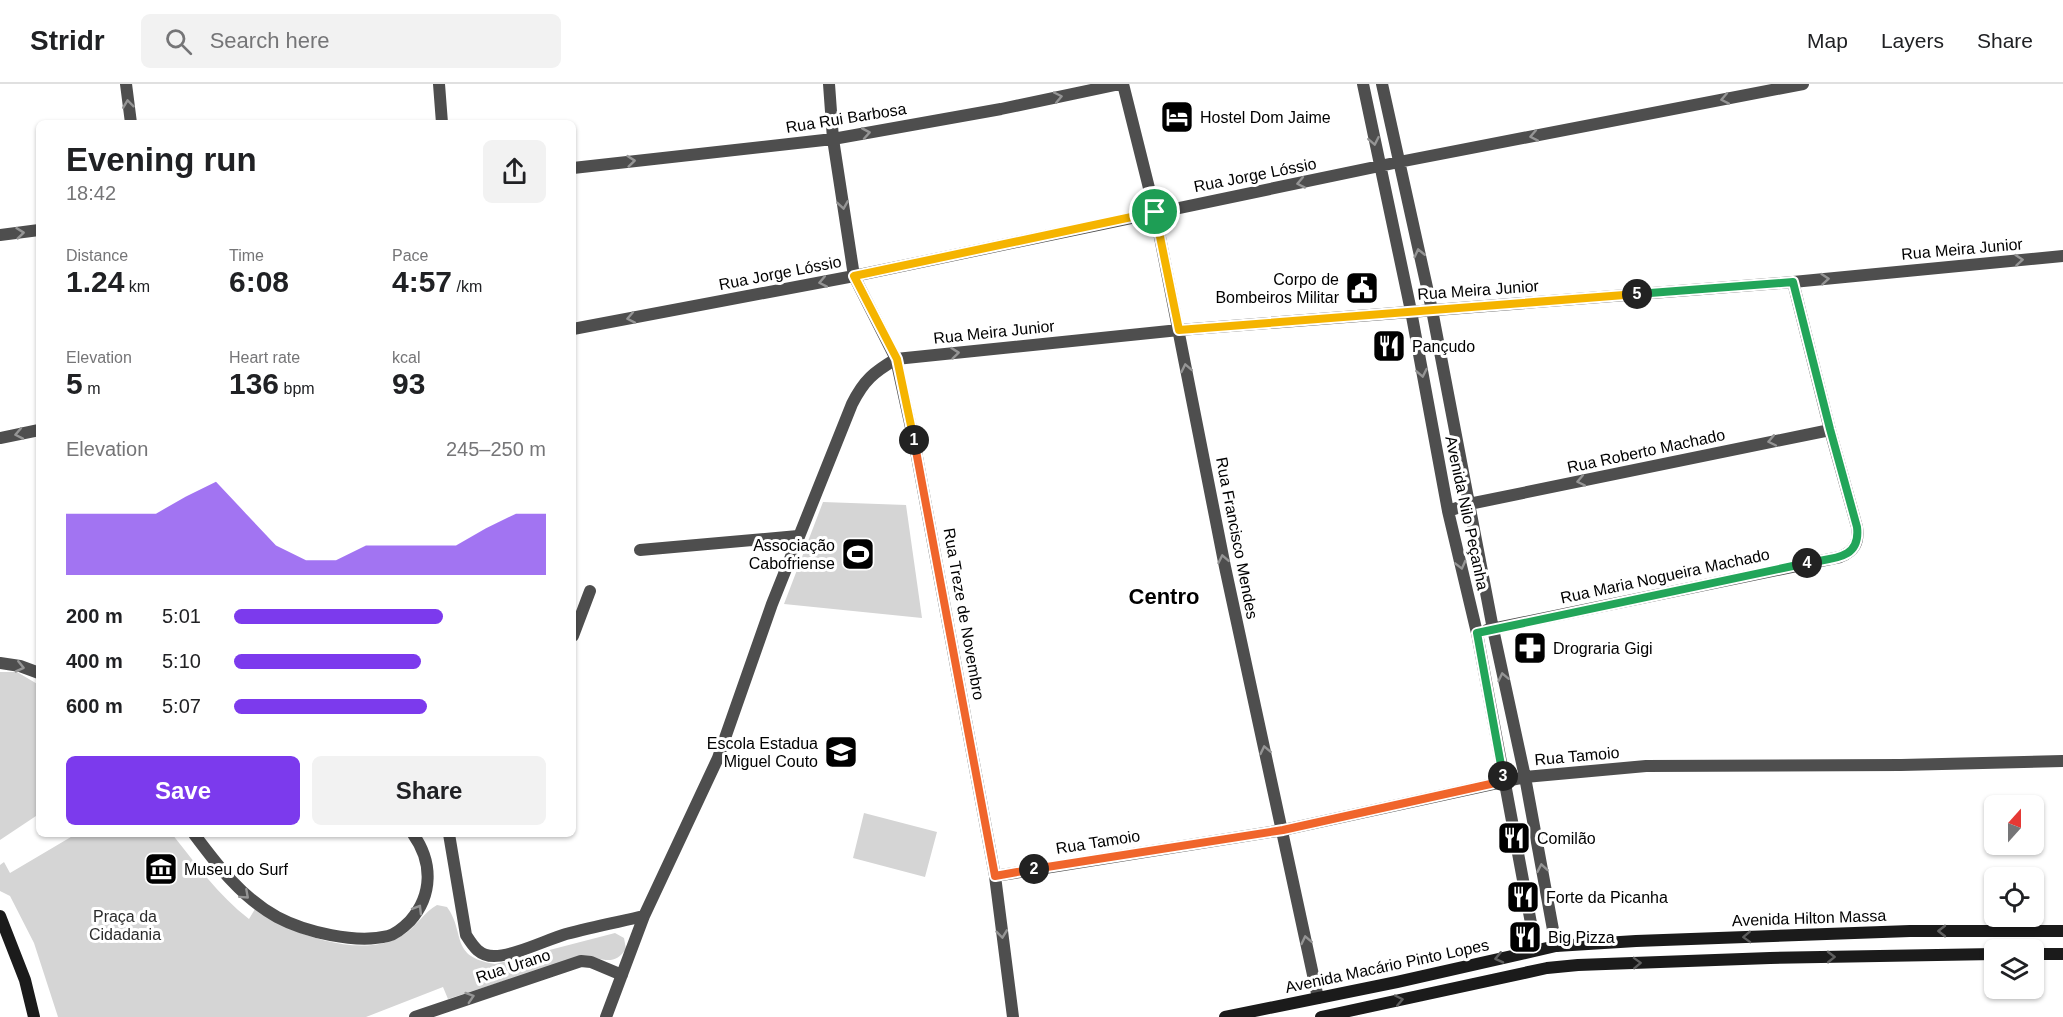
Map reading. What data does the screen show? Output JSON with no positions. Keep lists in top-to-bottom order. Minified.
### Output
{"streets":{"main road":["Avenida Hilton Massa","Avenida Macário Pinto Lopes"],"street":["Rua Rui Barbosa","Rua Jorge Lóssio","Rua Meira Junior","Rua Roberto Machado","Avenida Nilo Peçanha","Rua Francisco Mendes","Rua Maria Nogueira Machado","Rua Treze de Novembro","Rua Tamoio","Rua Urano"]},"crossings":[["Rua Rui Barbosa","Rua Francisco Mendes"],["Rua Rui Barbosa","Rua Treze de Novembro"],["Rua Jorge Lóssio","Avenida Nilo Peçanha"],["Rua Jorge Lóssio","Rua Francisco Mendes"],["Rua Jorge Lóssio","Rua Treze de Novembro"],["Rua Meira Junior","Avenida Nilo Peçanha"],["Rua Meira Junior","Rua Francisco Mendes"],["Rua Meira Junior","Rua Maria Nogueira Machado"],["Rua Meira Junior","Rua Treze de Novembro"],["Rua Roberto Machado","Avenida Nilo Peçanha"],["Rua Roberto Machado","Rua Maria Nogueira Machado"],["Avenida Nilo Peçanha","Rua Maria Nogueira Machado"],["Avenida Nilo Peçanha","Rua Tamoio"],["Avenida Nilo Peçanha","Avenida Hilton Massa"],["Avenida Nilo Peçanha","Avenida Macário Pinto Lopes"],["Rua Francisco Mendes","Rua Tamoio"],["Rua Francisco Mendes","Avenida Macário Pinto Lopes"],["Rua Treze de Novembro","Rua Tamoio"],["Avenida Hilton Massa","Avenida Macário Pinto Lopes"]],"one_way":["Rua Rui Barbosa","Rua Jorge Lóssio","Rua Meira Junior","Rua Roberto Machado","Rua Francisco Mendes","Rua Urano"],"districts":["Centro"],"parks":["Praça da Cidadania"],"places":{"hotel":["Hostel Dom Jaime"],"public building":["Corpo de Bombeiros Militar"],"restaurant":["Pançudo","Comilão","Forte da Picanha","Big Pizza"],"sports":["Associação Cabofriense"],"pharmacy":["Drograria Gigi"],"school or university":["Escola Estadua Miguel Couto"],"museum":["Museu do Surf"]},"north":"top","page":{"header":"Stridr","search":"Search here","nav":["Map","Layers","Share"],"heading":["Evening run","18:42"],"stats":[["Distance","1.24 km"],["Time","6:08"],["Pace","4:57 /km"],["Elevation","5 m"],["Heart rate","136 bpm"],["kcal","93"]],"pins":["5","1","4","3","2"],"chart":["Elevation","245–250 m"],"list":[{"name":"200 m","note":"5:01"},{"name":"400 m","note":"5:10"},{"name":"600 m","note":"5:07"}],"buttons":["Save","Share"]}}
